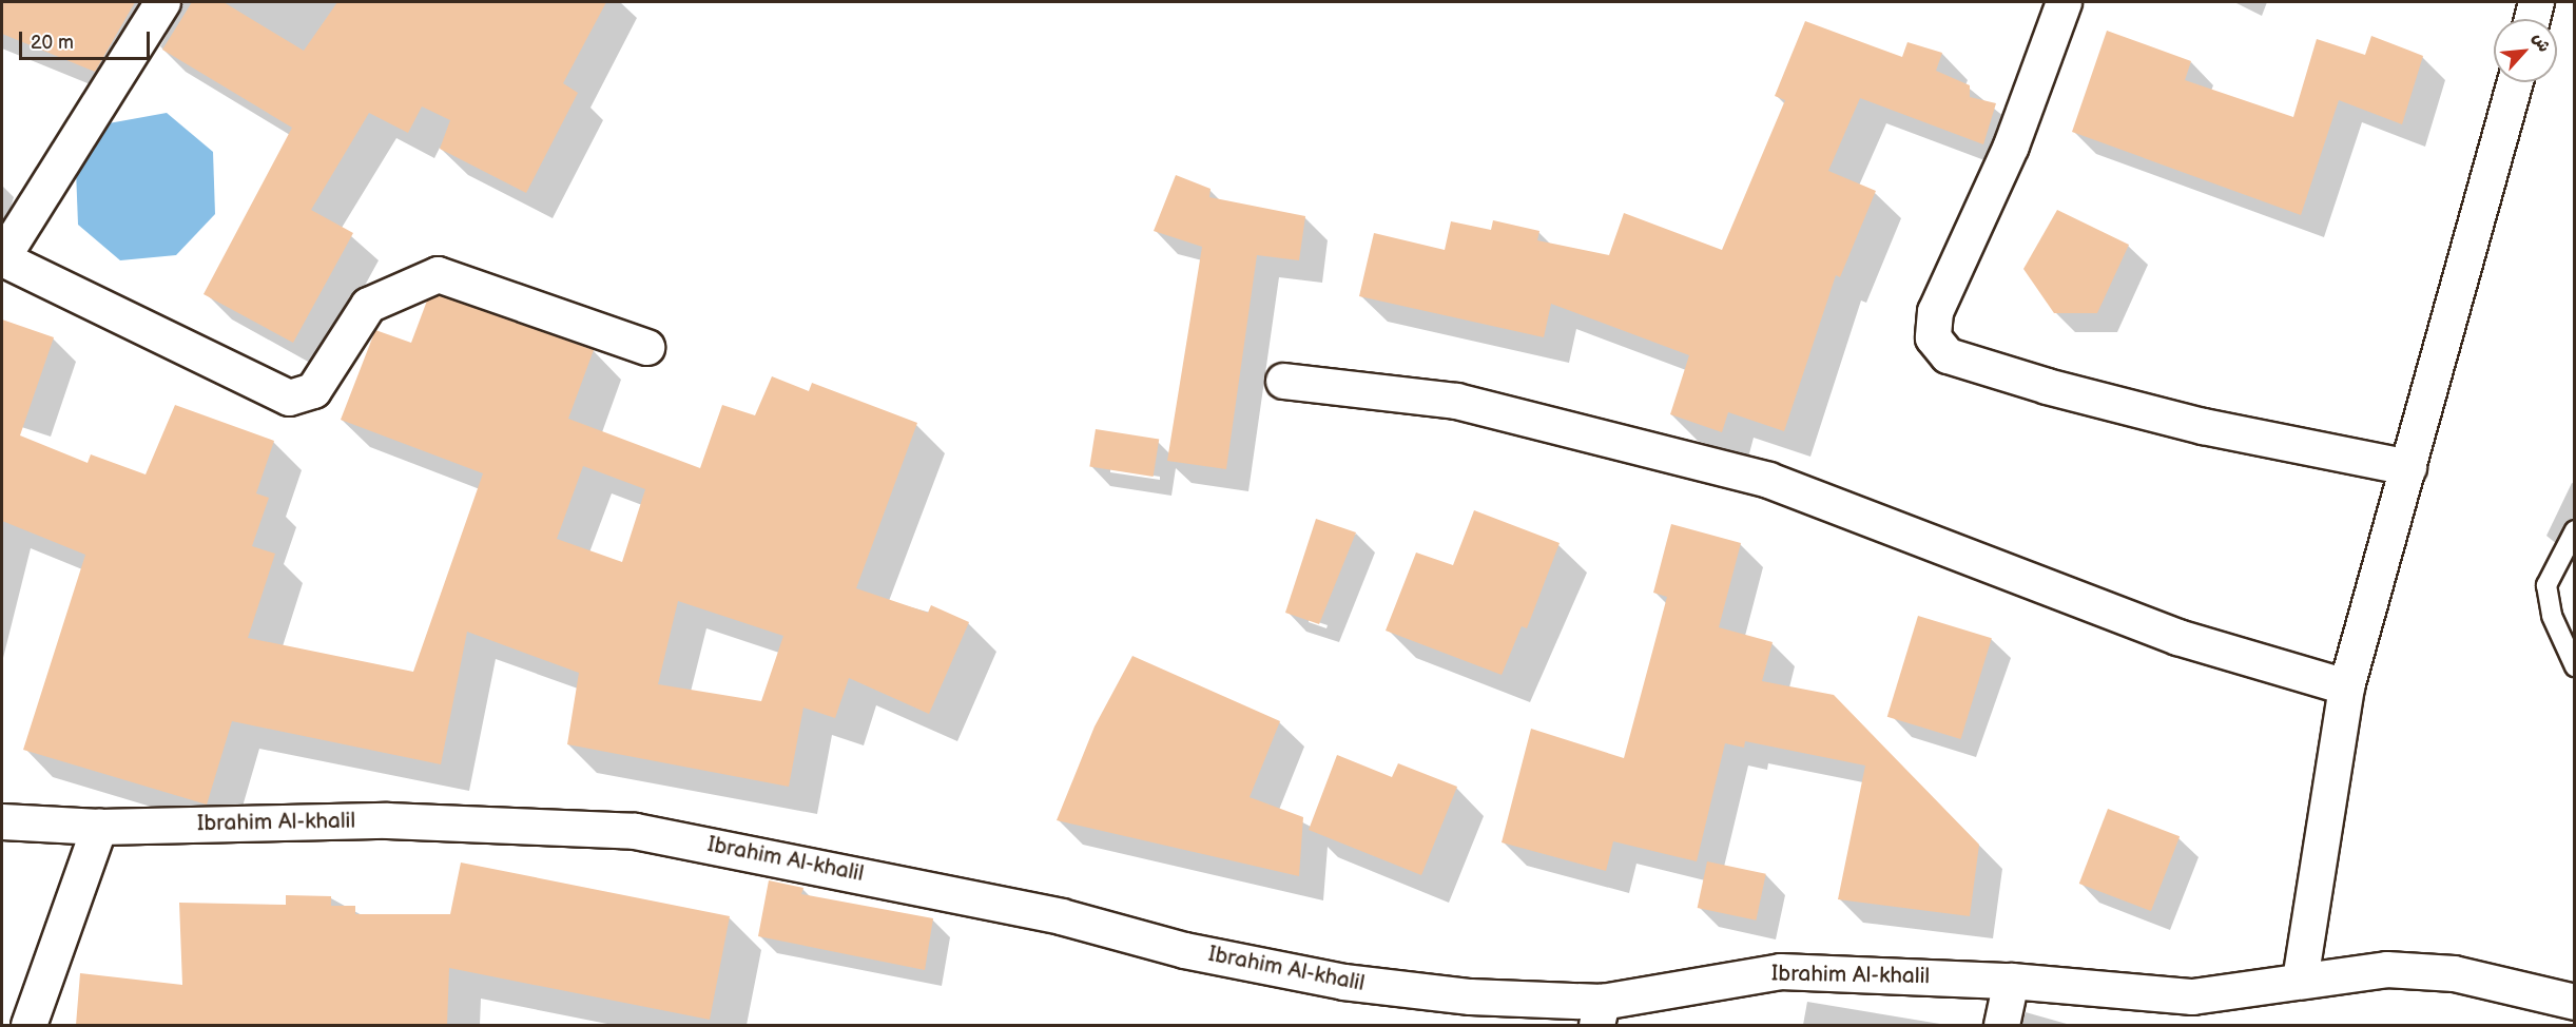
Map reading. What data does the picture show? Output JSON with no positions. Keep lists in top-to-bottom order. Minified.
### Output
{"streets":{"street":["Ibrahim Al-khalil"]},"scale_bar":"20 m","north":"top right"}
